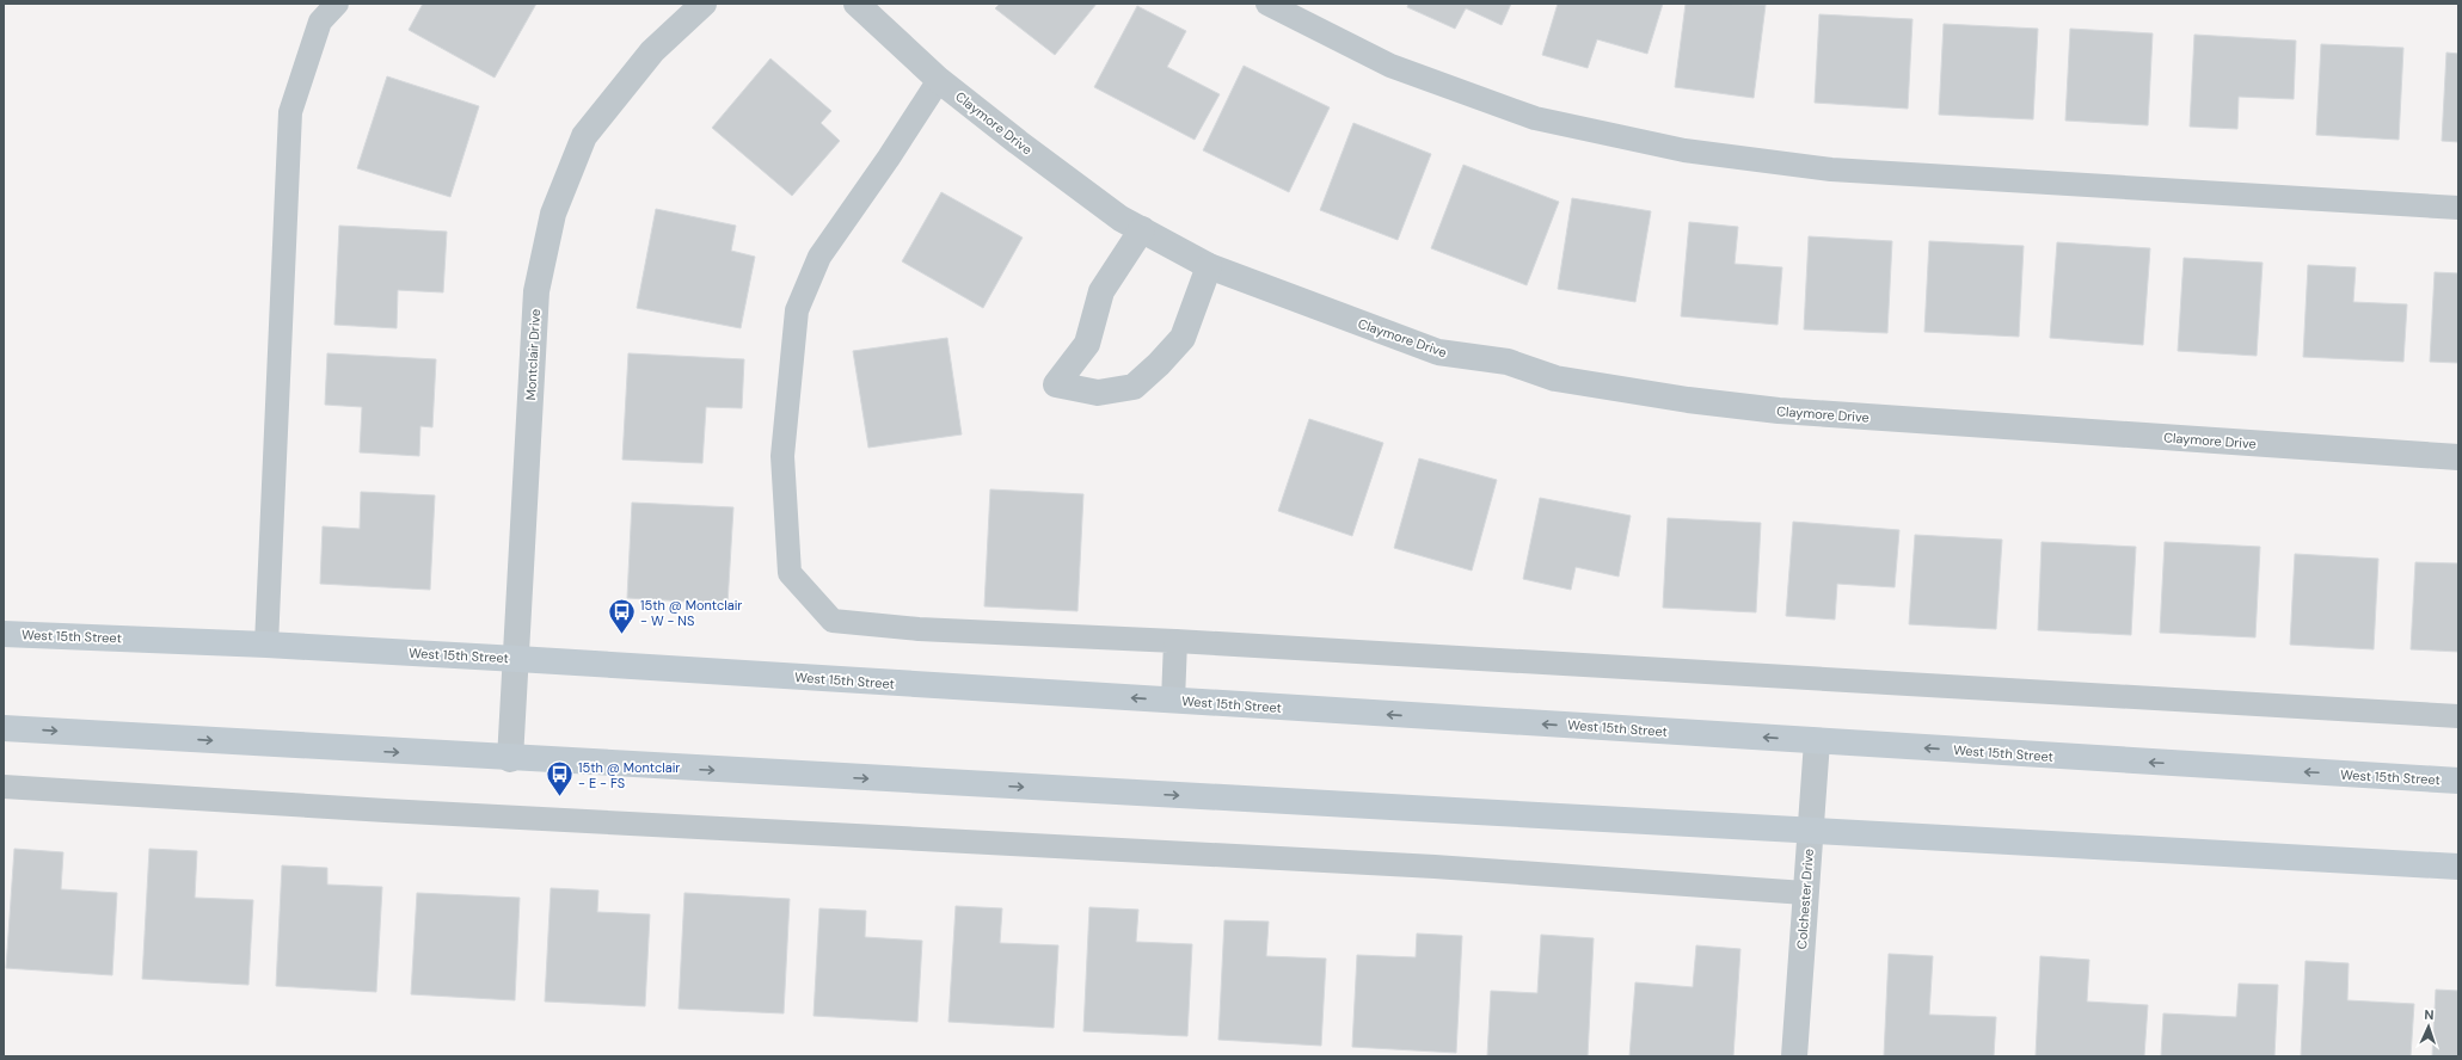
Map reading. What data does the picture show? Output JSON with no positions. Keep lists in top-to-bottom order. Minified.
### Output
{"streets":{"main road":["West 15th Street"],"street":["Claymore Drive","Montclair Drive","Colchester Drive"]},"crossings":[["Montclair Drive","West 15th Street"],["West 15th Street","Colchester Drive"]],"places":{"bus stop":["15th @ Montclair - W - NS","15th @ Montclair - E - FS"]},"north":"top"}
